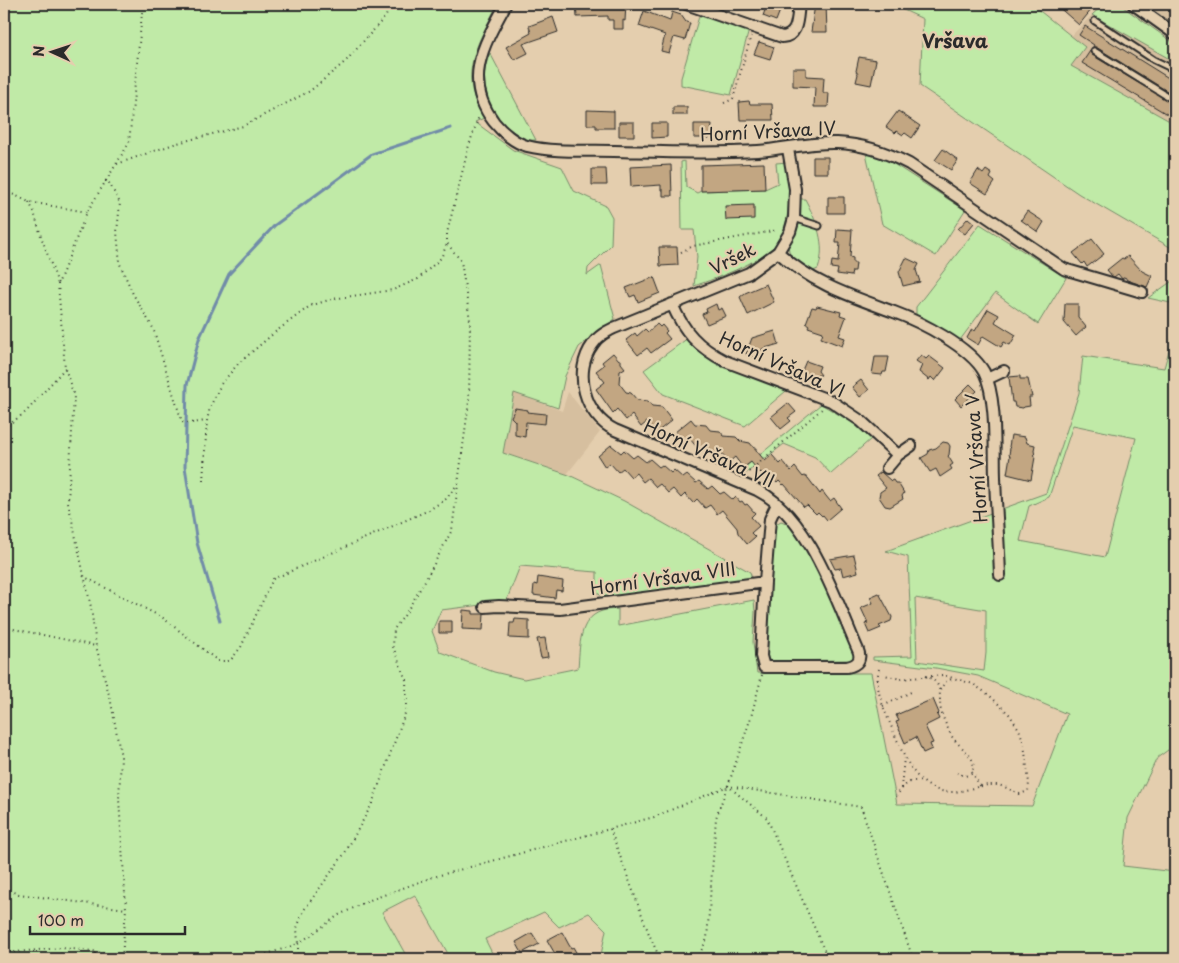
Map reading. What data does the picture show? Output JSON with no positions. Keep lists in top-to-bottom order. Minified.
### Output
{"streets":{"street":["Horní Vršava IV","Vršek","Horní Vršava VI","Horní Vršava VII","Horní Vršava V","Horní Vršava VIII"]},"crossings":[["Horní Vršava IV","Vršek"],["Vršek","Horní Vršava VI"],["Vršek","Horní Vršava VII"],["Vršek","Horní Vršava V"]],"districts":["Vršava"],"scale_bar":"100 m","north":"left"}
